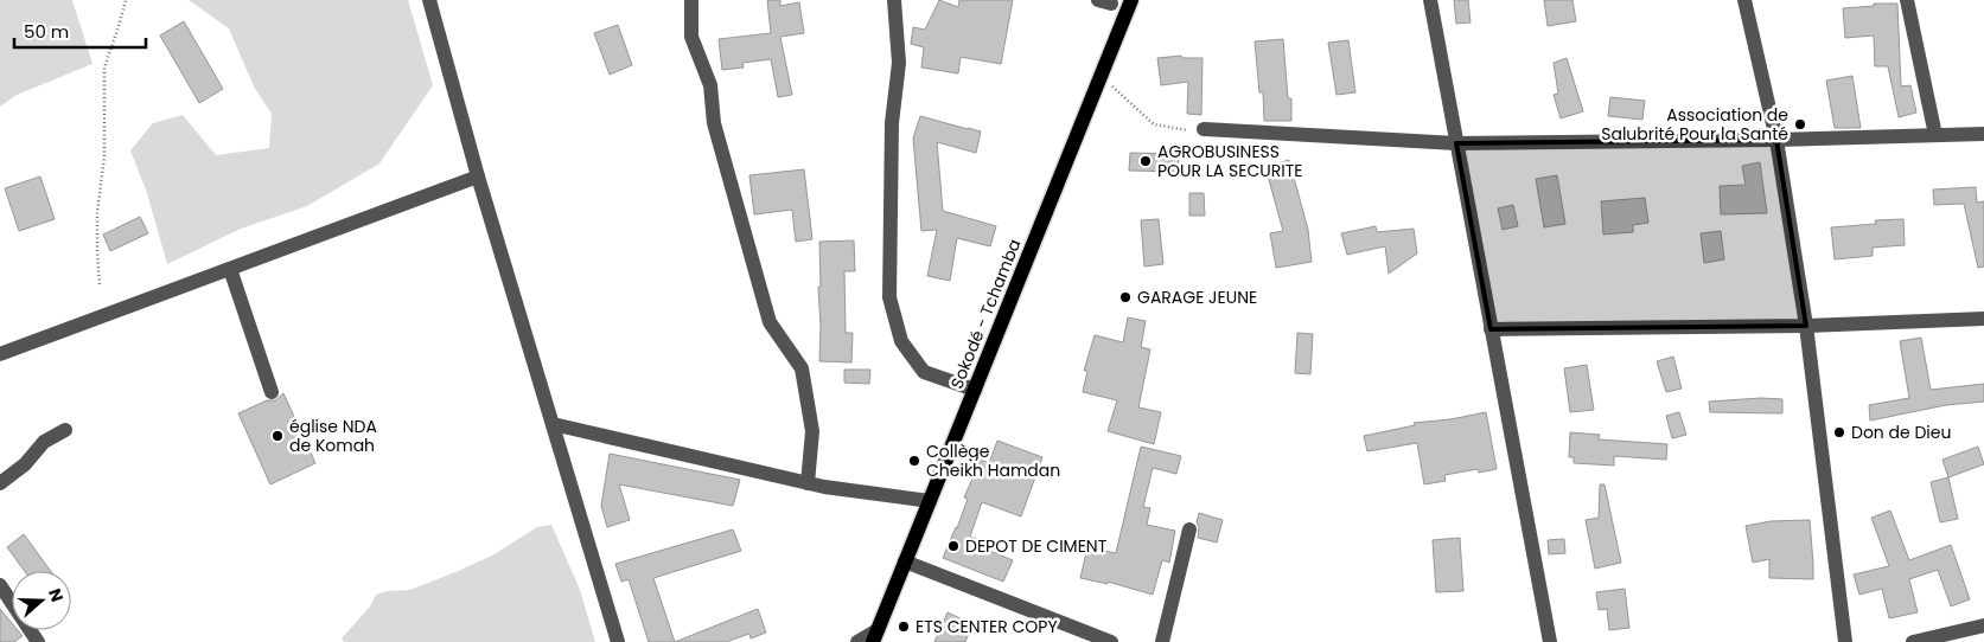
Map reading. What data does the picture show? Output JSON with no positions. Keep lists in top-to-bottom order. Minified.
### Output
{"streets":{"main road":["Sokodé - Tchamba"]},"places":["Association de Salubrité Pour la Santé","AGROBUSINESS POUR LA SECURITE","GARAGE JEUNE","Don de Dieu","église NDA de Komah","Collège Cheikh Hamdan","DEPOT DE CIMENT","ETS CENTER COPY"],"scale_bar":"50 m","north":"right"}
